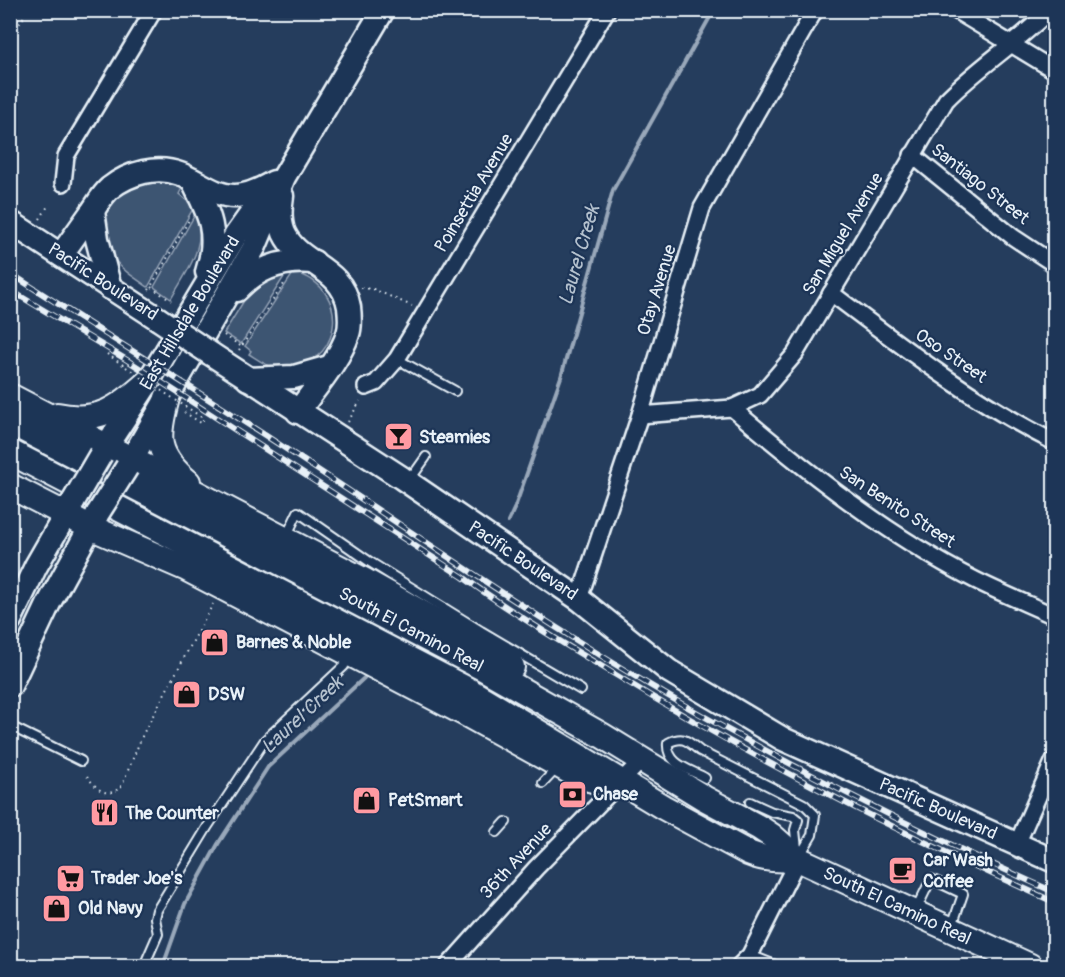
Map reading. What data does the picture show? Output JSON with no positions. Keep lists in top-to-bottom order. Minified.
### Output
{"streets":{"main road":["Pacific Boulevard","East Hillsdale Boulevard","South El Camino Real"],"street":["Santiago Street","Poinsettia Avenue","San Miguel Avenue","Otay Avenue","Oso Street","San Benito Street","36th Avenue"]},"crossings":[["Santiago Street","San Miguel Avenue"],["San Miguel Avenue","Otay Avenue"],["San Miguel Avenue","Oso Street"],["San Miguel Avenue","San Benito Street"],["Pacific Boulevard","Otay Avenue"],["South El Camino Real","36th Avenue"]],"water":["Laurel Creek"],"places":{"bar":["Steamies"],"shop":["Barnes & Noble","DSW","PetSmart","Old Navy"],"bank":["Chase"],"restaurant":["The Counter"],"cafe":["Car Wash Coffee"],"supermarket":["Trader Joe's"]}}
